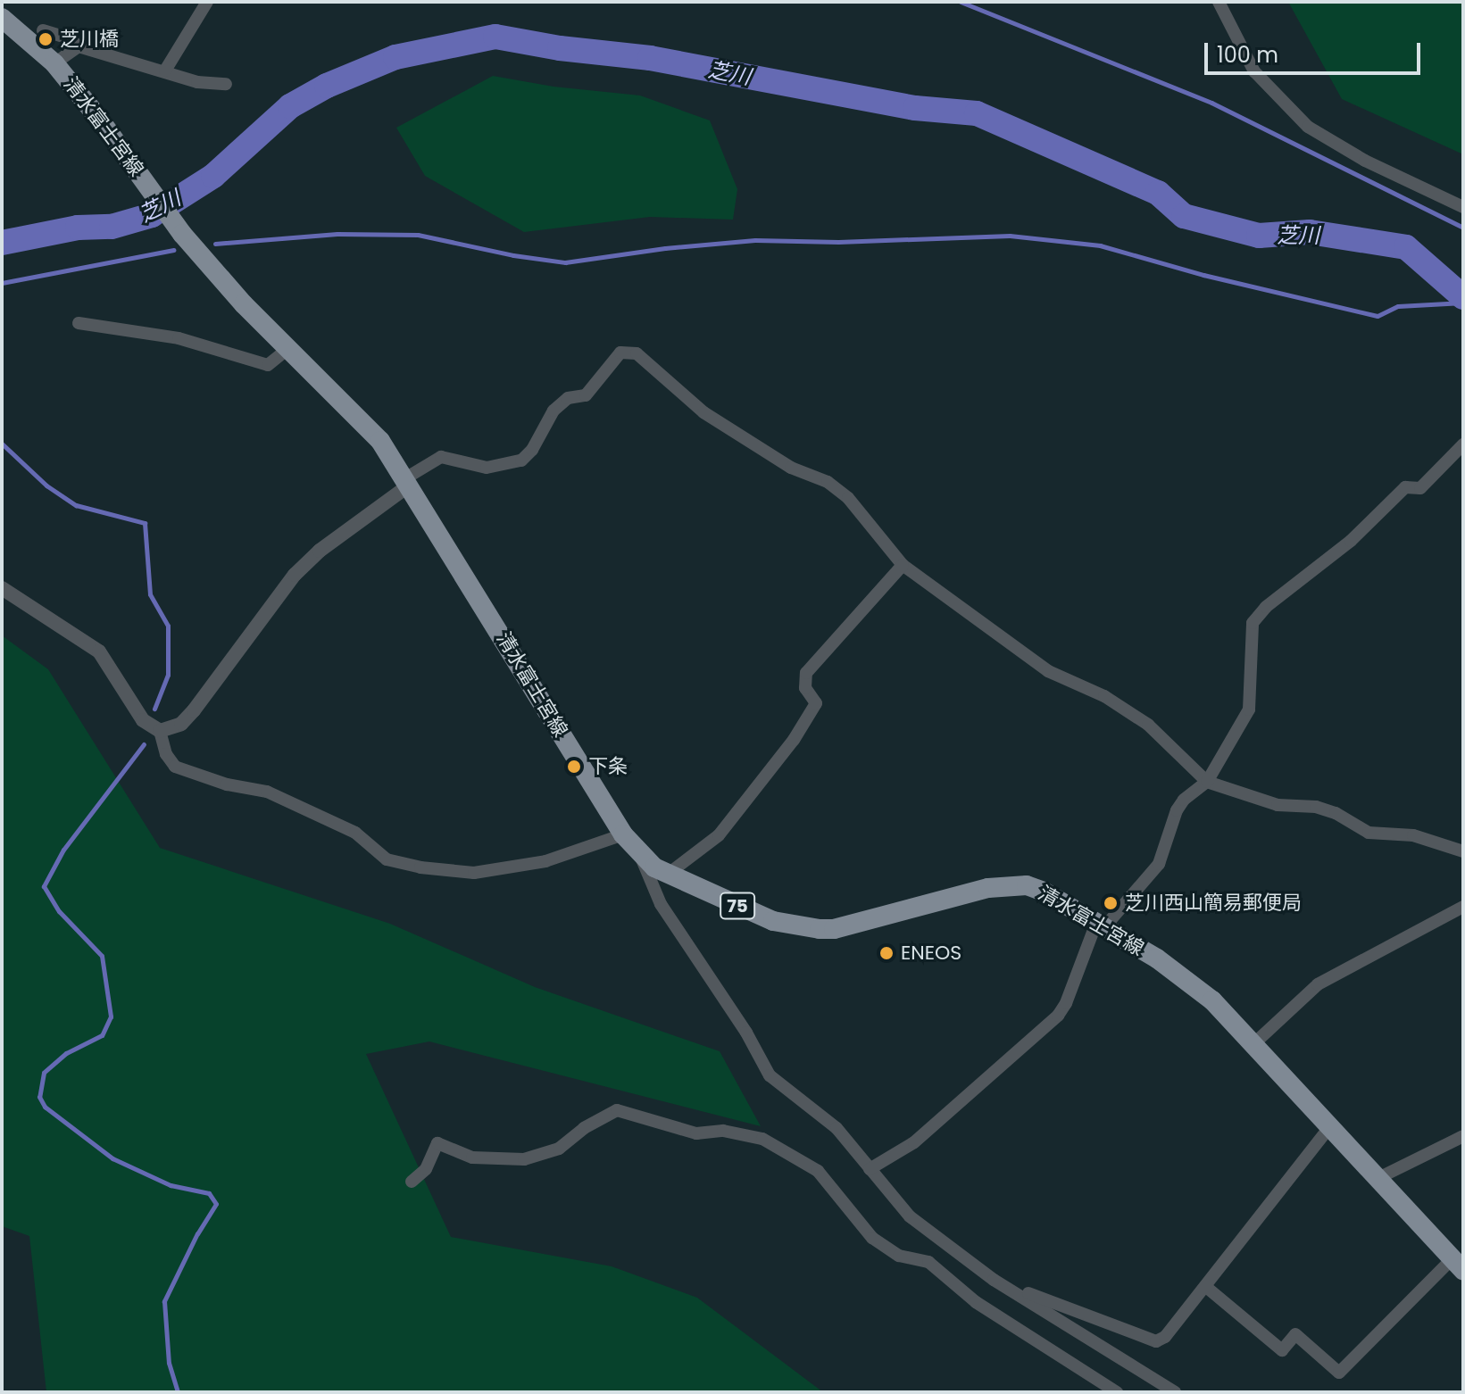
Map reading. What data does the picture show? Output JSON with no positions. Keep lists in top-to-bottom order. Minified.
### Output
{"streets":{"main road":["清水富士宮線","75"]},"water":["芝川"],"places":["芝川橋","下条","芝川西山簡易郵便局","ENEOS"],"scale_bar":"100 m"}
